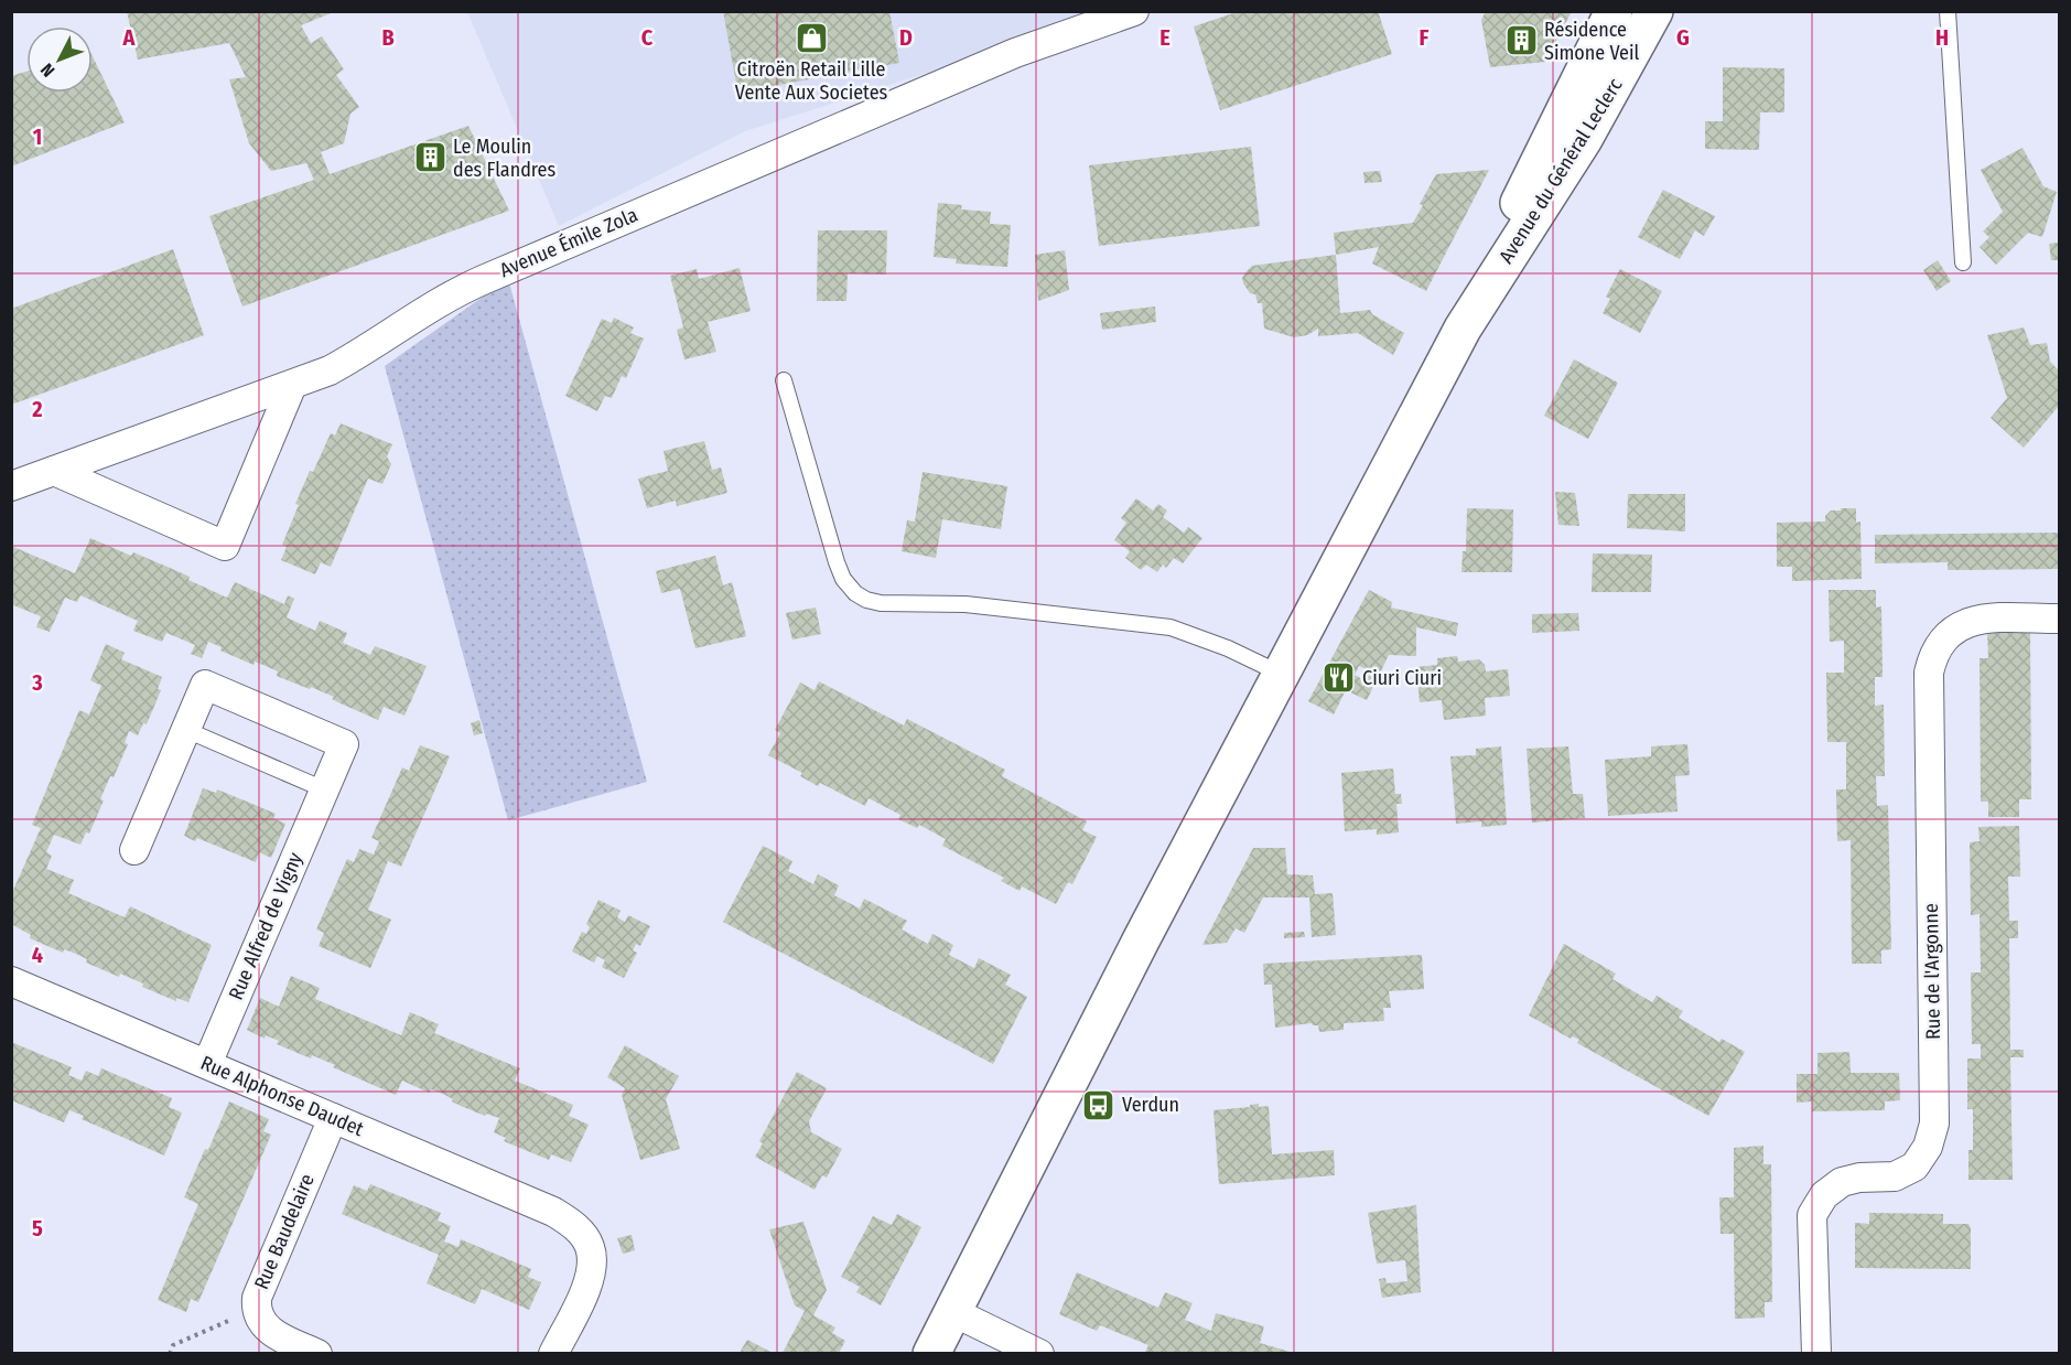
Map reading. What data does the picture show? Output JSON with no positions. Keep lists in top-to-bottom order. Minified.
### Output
{"streets":{"main road":["Avenue du Général Leclerc"],"street":["Avenue Émile Zola","Rue Alfred de Vigny","Rue de l'Argonne","Rue Alphonse Daudet","Rue Baudelaire"]},"crossings":[["Rue Alfred de Vigny","Rue Alphonse Daudet"],["Rue Alphonse Daudet","Rue Baudelaire"]],"places":{"shop":["Citroën Retail Lille Vente Aux Societes"],"building":["Résidence Simone Veil","Le Moulin des Flandres"],"restaurant":["Ciuri Ciuri"],"bus stop":["Verdun"]},"north":"bottom left","grid":{"columns":["A","B","C","D","E","F","G","H"],"rows":["1","2","3","4","5"]}}
